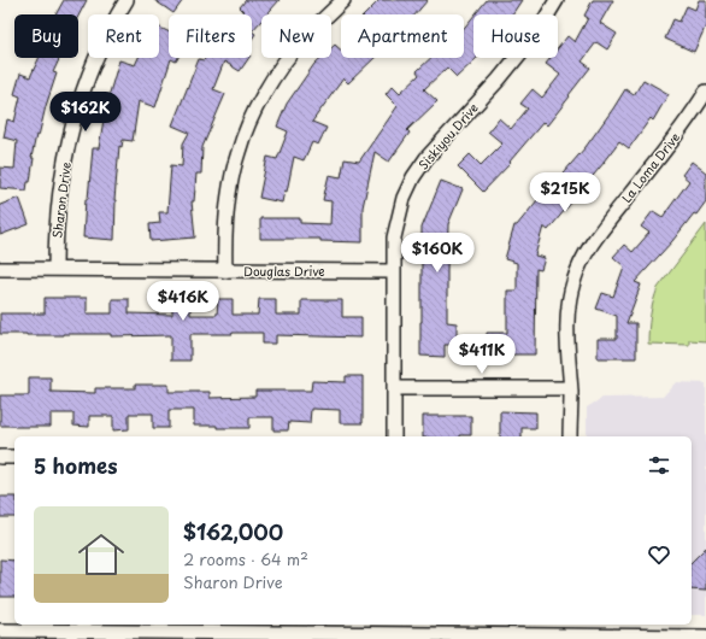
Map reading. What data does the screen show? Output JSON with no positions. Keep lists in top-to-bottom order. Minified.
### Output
{"streets":{"street":["Siskiyou Drive","La Loma Drive","Sharon Drive","Douglas Drive"]},"crossings":[["Siskiyou Drive","Douglas Drive"],["Sharon Drive","Douglas Drive"]],"page":{"chip":["Buy","Rent","Filters","New","Apartment","House"],"price":["$162K","$215K","$160K","$416K","$411K"],"heading":"5 homes","list":[{"name":"$162,000","note":"2 rooms · 64 m² · Sharon Drive"}]}}
